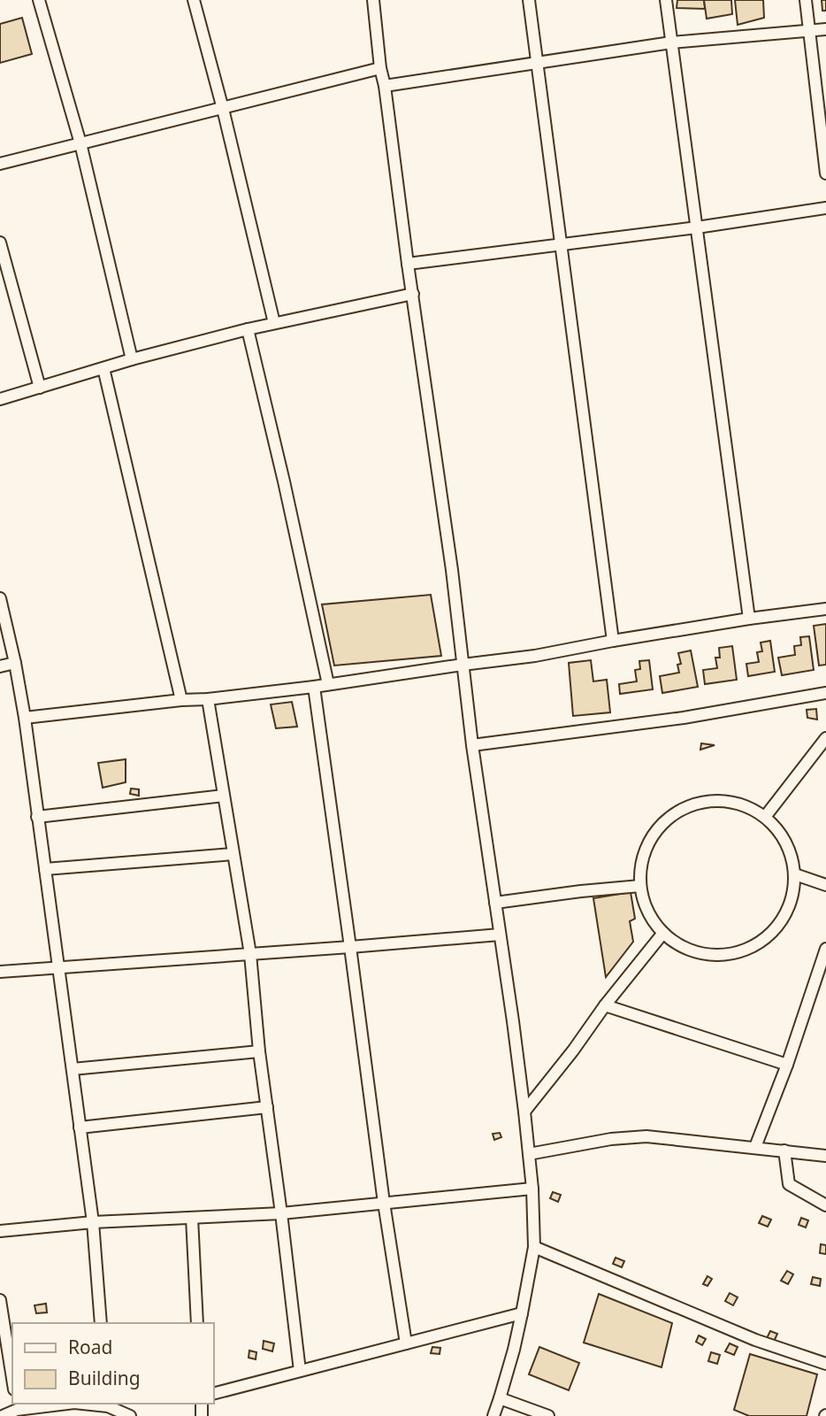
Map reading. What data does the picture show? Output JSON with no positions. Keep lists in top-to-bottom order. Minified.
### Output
{"legend":["Road","Building"]}
